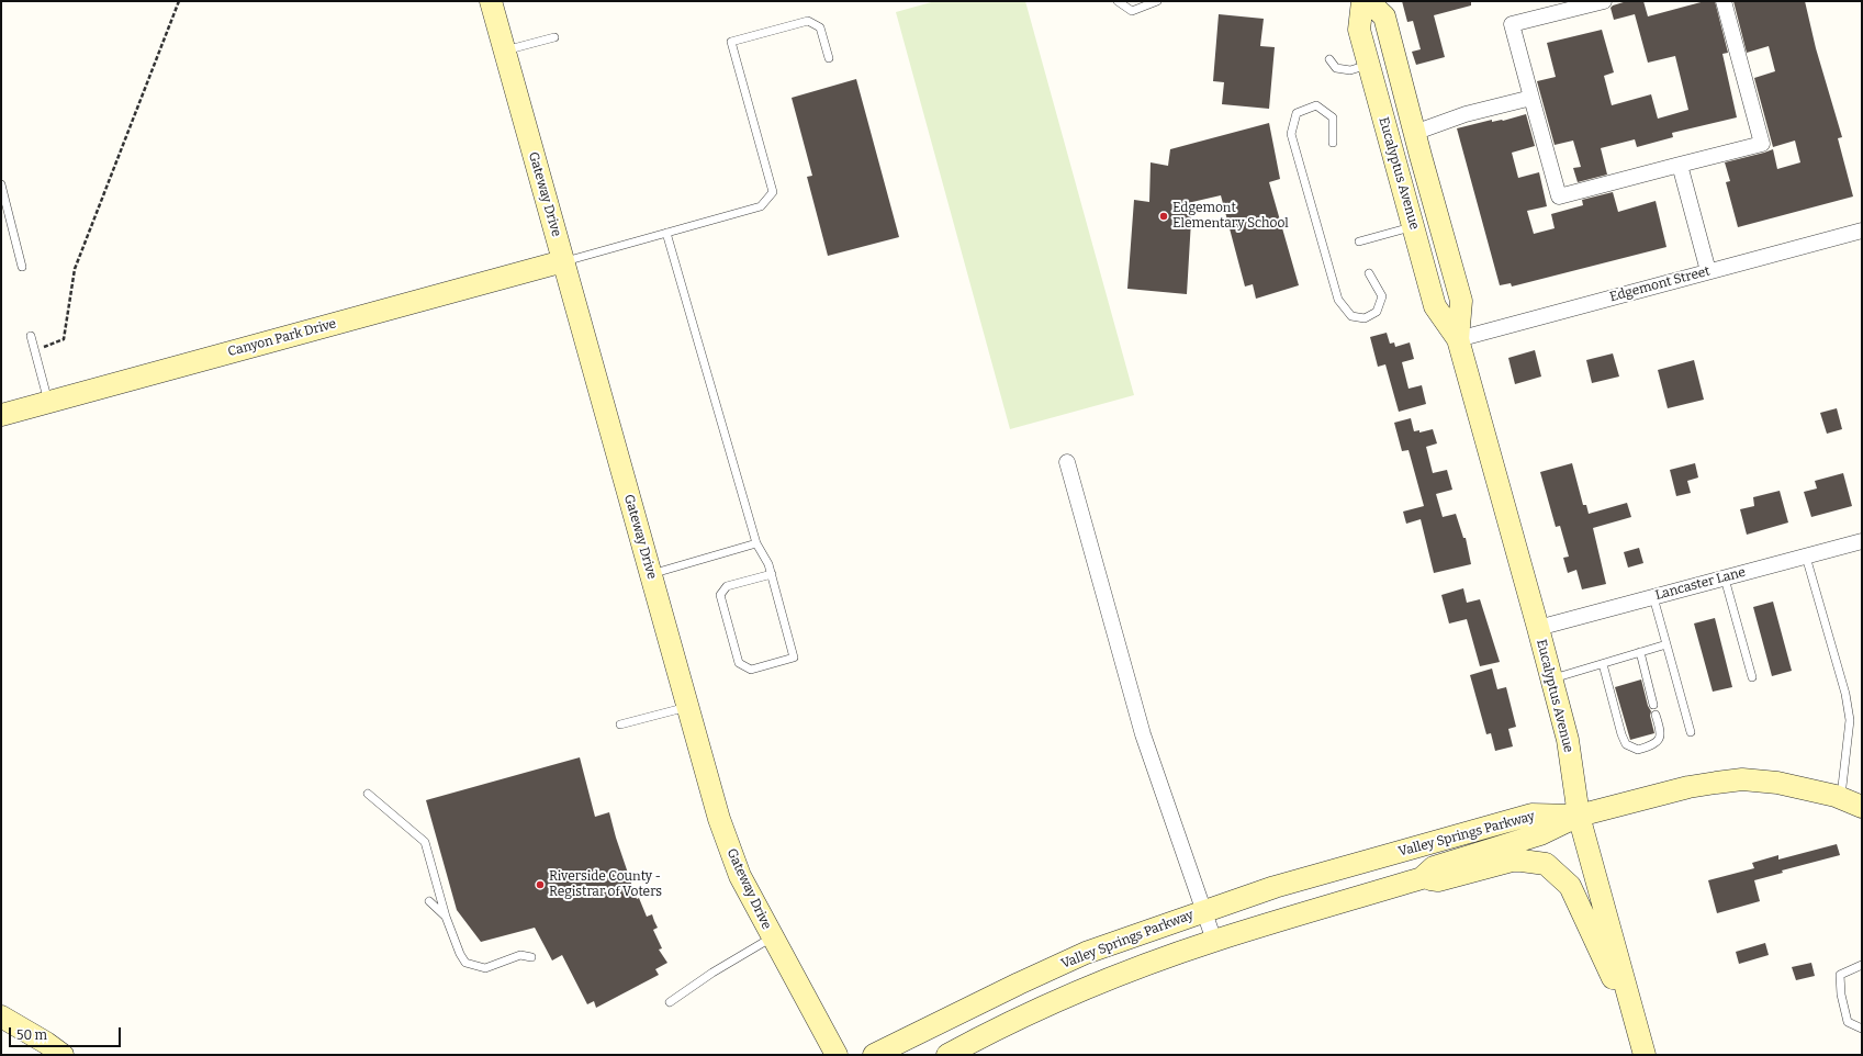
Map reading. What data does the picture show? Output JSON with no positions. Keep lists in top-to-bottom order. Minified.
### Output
{"streets":{"street":["Eucalyptus Avenue","Gateway Drive","Edgemont Street","Canyon Park Drive","Lancaster Lane","Valley Springs Parkway"]},"crossings":[["Eucalyptus Avenue","Edgemont Street"],["Eucalyptus Avenue","Lancaster Lane"],["Eucalyptus Avenue","Valley Springs Parkway"],["Gateway Drive","Canyon Park Drive"]],"places":["Edgemont Elementary School","Riverside County - Registrar of Voters"],"scale_bar":"50 m"}
